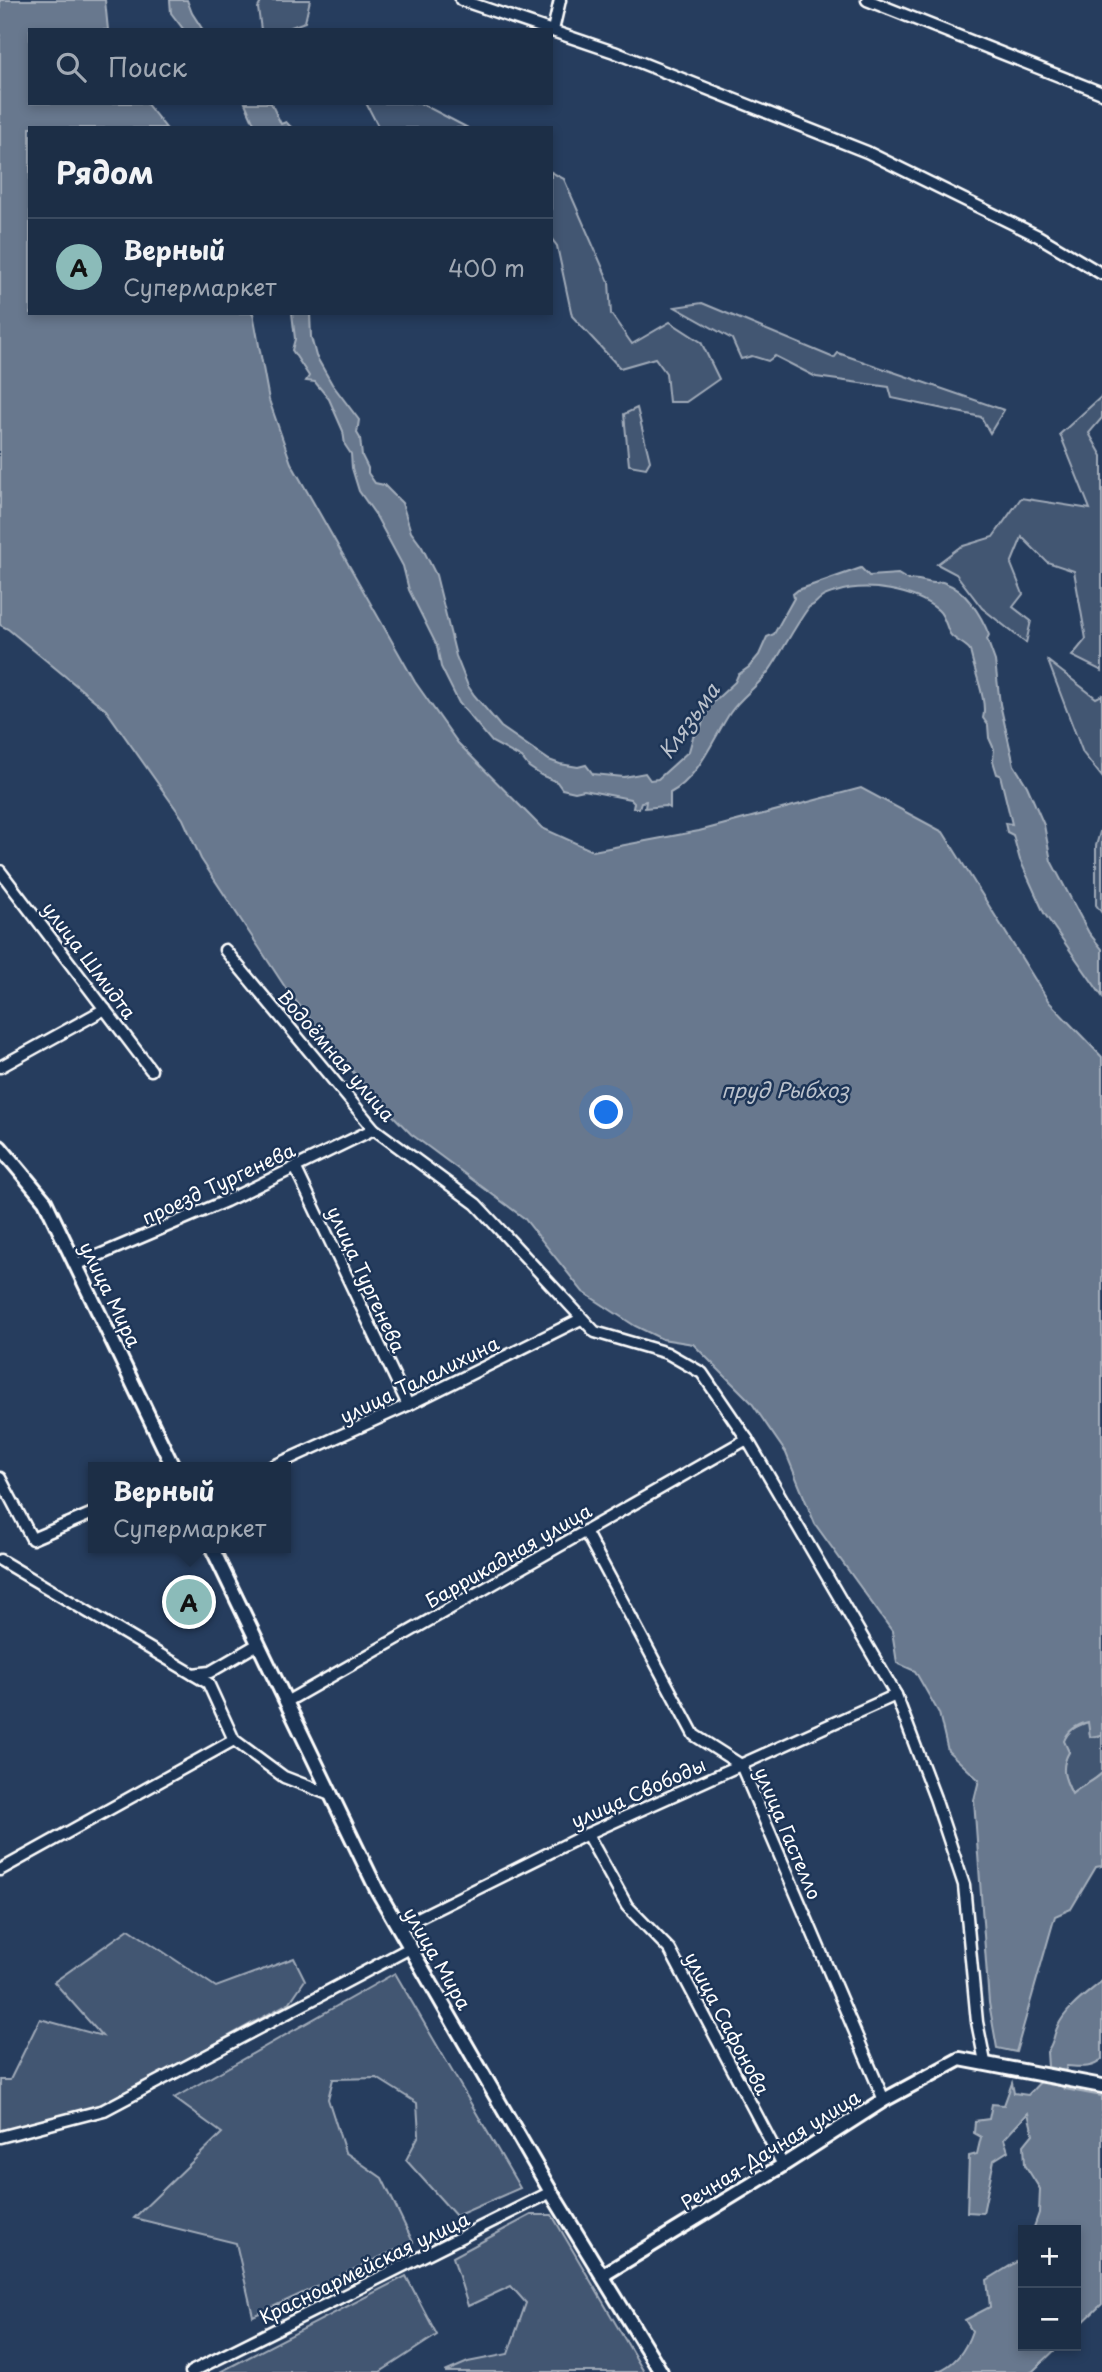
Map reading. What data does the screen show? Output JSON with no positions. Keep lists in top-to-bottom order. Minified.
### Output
{"streets":{"street":["улица Шмидта","Водоёмная улица","проезд Тургенева","улица Тургенева","улица Мира","улица Талалихина","Баррикадная улица","улица Свободы","улица Гастелло","улица Сафонова","Речная-Дачная улица","Красноармейская улица"]},"crossings":[["Водоёмная улица","проезд Тургенева"],["Водоёмная улица","улица Талалихина"],["Водоёмная улица","Баррикадная улица"],["Водоёмная улица","улица Свободы"],["Водоёмная улица","Речная-Дачная улица"],["проезд Тургенева","улица Тургенева"],["проезд Тургенева","улица Мира"],["улица Тургенева","улица Талалихина"],["улица Мира","Баррикадная улица"],["улица Мира","улица Свободы"],["улица Мира","Речная-Дачная улица"],["улица Мира","Красноармейская улица"],["Баррикадная улица","улица Гастелло"],["улица Свободы","улица Гастелло"],["улица Свободы","улица Сафонова"],["улица Гастелло","Речная-Дачная улица"],["улица Сафонова","Речная-Дачная улица"]],"water":["Клязьма","пруд Рыбхоз"],"page":{"search":"Поиск","heading":"Рядом","list":[{"mark":"A","name":"Верный","note":"Супермаркет","value":"400 m"}],"popup":["Верный","Супермаркет"],"pins":"A","map_buttons":["+","−"]}}
